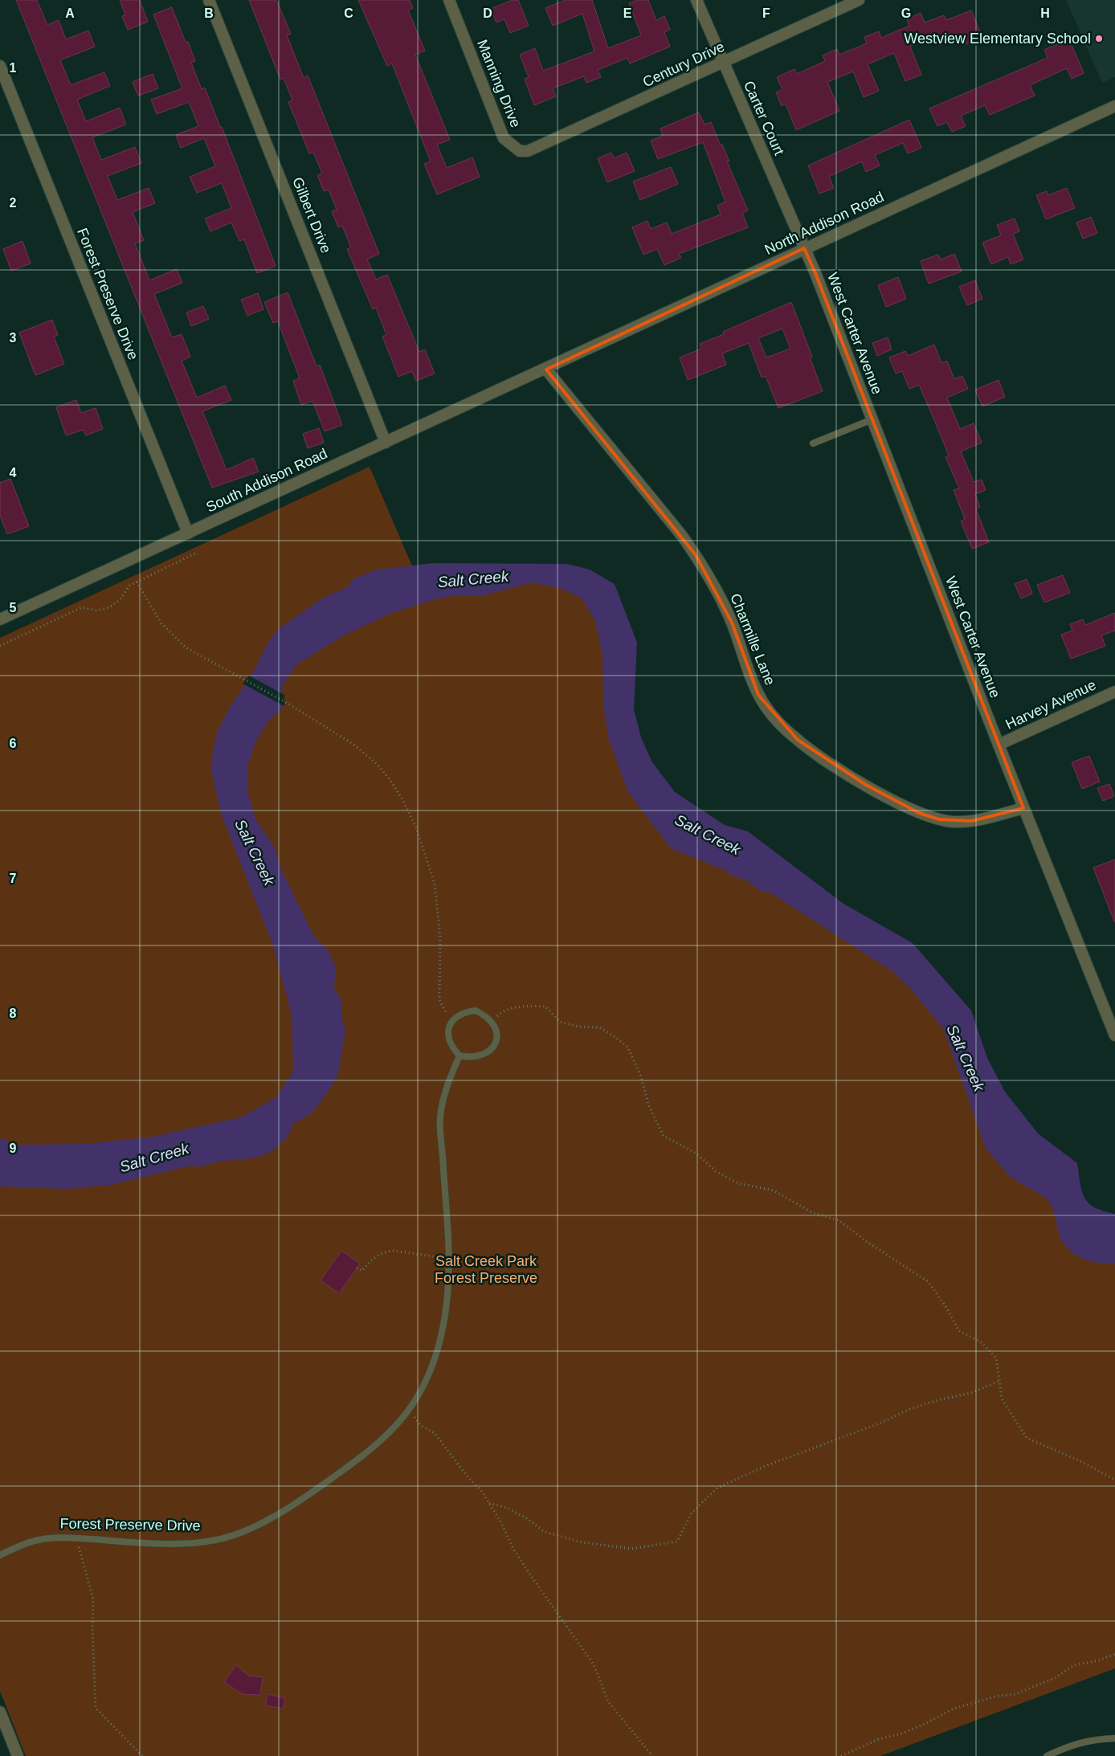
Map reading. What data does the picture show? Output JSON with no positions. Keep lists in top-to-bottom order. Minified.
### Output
{"streets":{"street":["Century Drive","Manning Drive","Carter Court","Gilbert Drive","North Addison Road","Forest Preserve Drive","West Carter Avenue","South Addison Road","Charmille Lane","Harvey Avenue"]},"crossings":[["Century Drive","Manning Drive"],["Century Drive","Carter Court"],["Carter Court","North Addison Road"],["Carter Court","West Carter Avenue"],["Gilbert Drive","South Addison Road"],["North Addison Road","West Carter Avenue"],["North Addison Road","South Addison Road"],["North Addison Road","Charmille Lane"],["Forest Preserve Drive","South Addison Road"],["West Carter Avenue","Charmille Lane"],["West Carter Avenue","Harvey Avenue"],["South Addison Road","Charmille Lane"]],"water":["Salt Creek"],"parks":["Salt Creek Park Forest Preserve"],"places":["Westview Elementary School"],"grid":{"columns":["A","B","C","D","E","F","G","H"],"rows":["1","2","3","4","5","6","7","8","9"]}}
